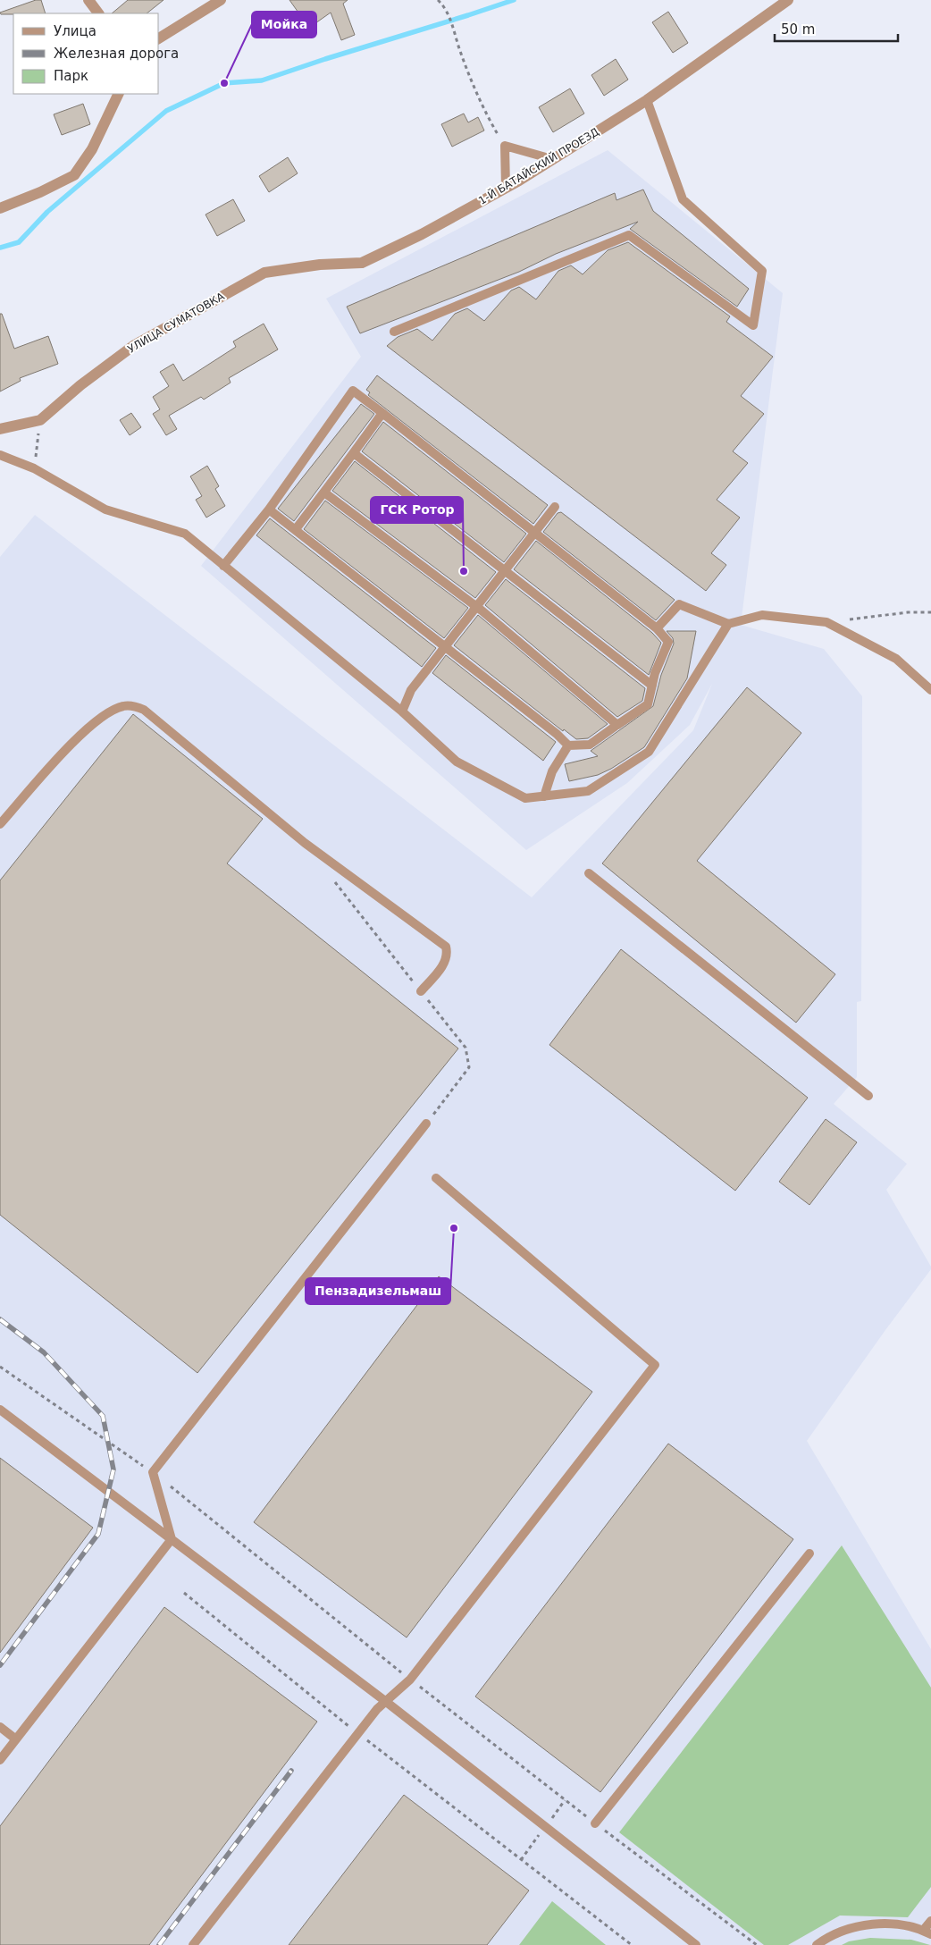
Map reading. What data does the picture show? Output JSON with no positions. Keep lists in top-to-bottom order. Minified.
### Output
{"streets":{"street":["1-Й БАТАЙСКИЙ ПРОЕЗД","УЛИЦА СУМАТОВКА"]},"crossings":[["1-Й БАТАЙСКИЙ ПРОЕЗД","УЛИЦА СУМАТОВКА"]],"places":["Мойка","ГСК Ротор","Пензадизельмаш"],"legend":["Улица","Железная дорога","Парк"],"scale_bar":"50 m"}
